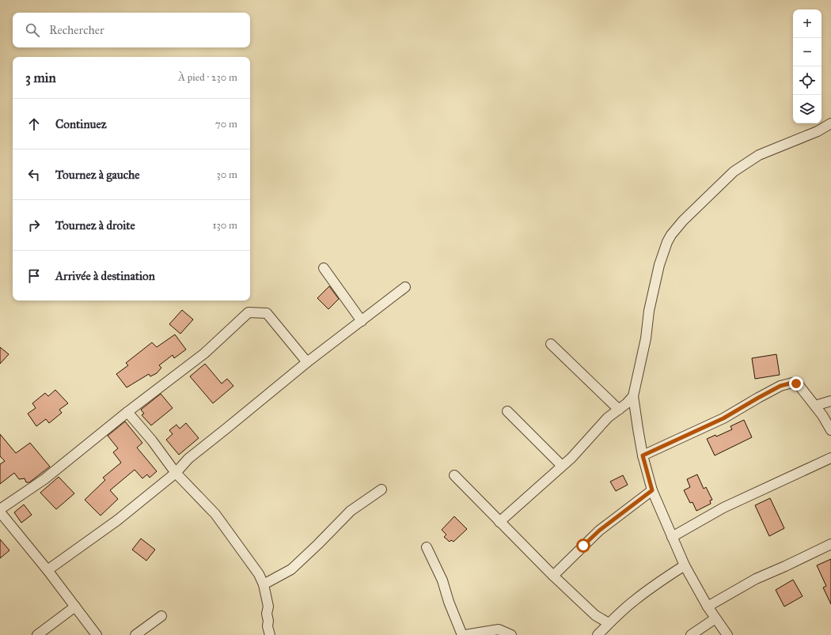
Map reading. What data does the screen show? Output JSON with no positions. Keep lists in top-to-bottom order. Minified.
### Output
{"page":{"map_buttons":["+","−"],"search":"Rechercher","heading":["3 min","À pied · 230 m"],"list":[["Continuez","70 m"],["Tournez à gauche","30 m"],["Tournez à droite","130 m"],"Arrivée à destination"]}}
